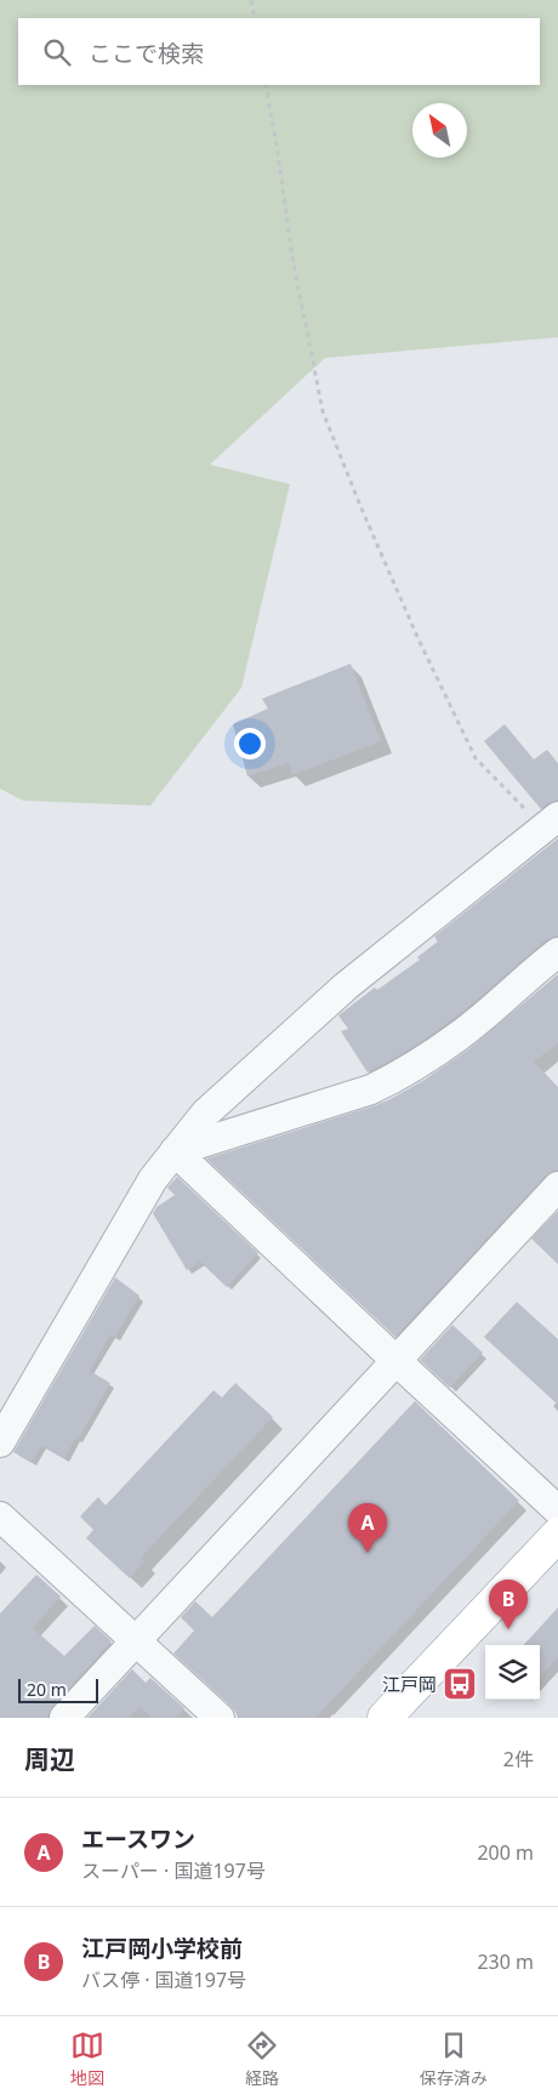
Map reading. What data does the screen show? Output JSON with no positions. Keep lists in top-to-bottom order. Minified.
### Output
{"places":{"bus stop":["江戸岡"]},"scale_bar":"20 m","north":"top left","page":{"search":"ここで検索","pins":["A","B"],"scale":"20 m","heading":["周辺","2件"],"list":[{"mark":"A","name":"エースワン","note":"スーパー · 国道197号","value":"200 m"},{"mark":"B","name":"江戸岡小学校前","note":"バス停 · 国道197号","value":"230 m"}],"nav":["地図","経路","保存済み"]}}
